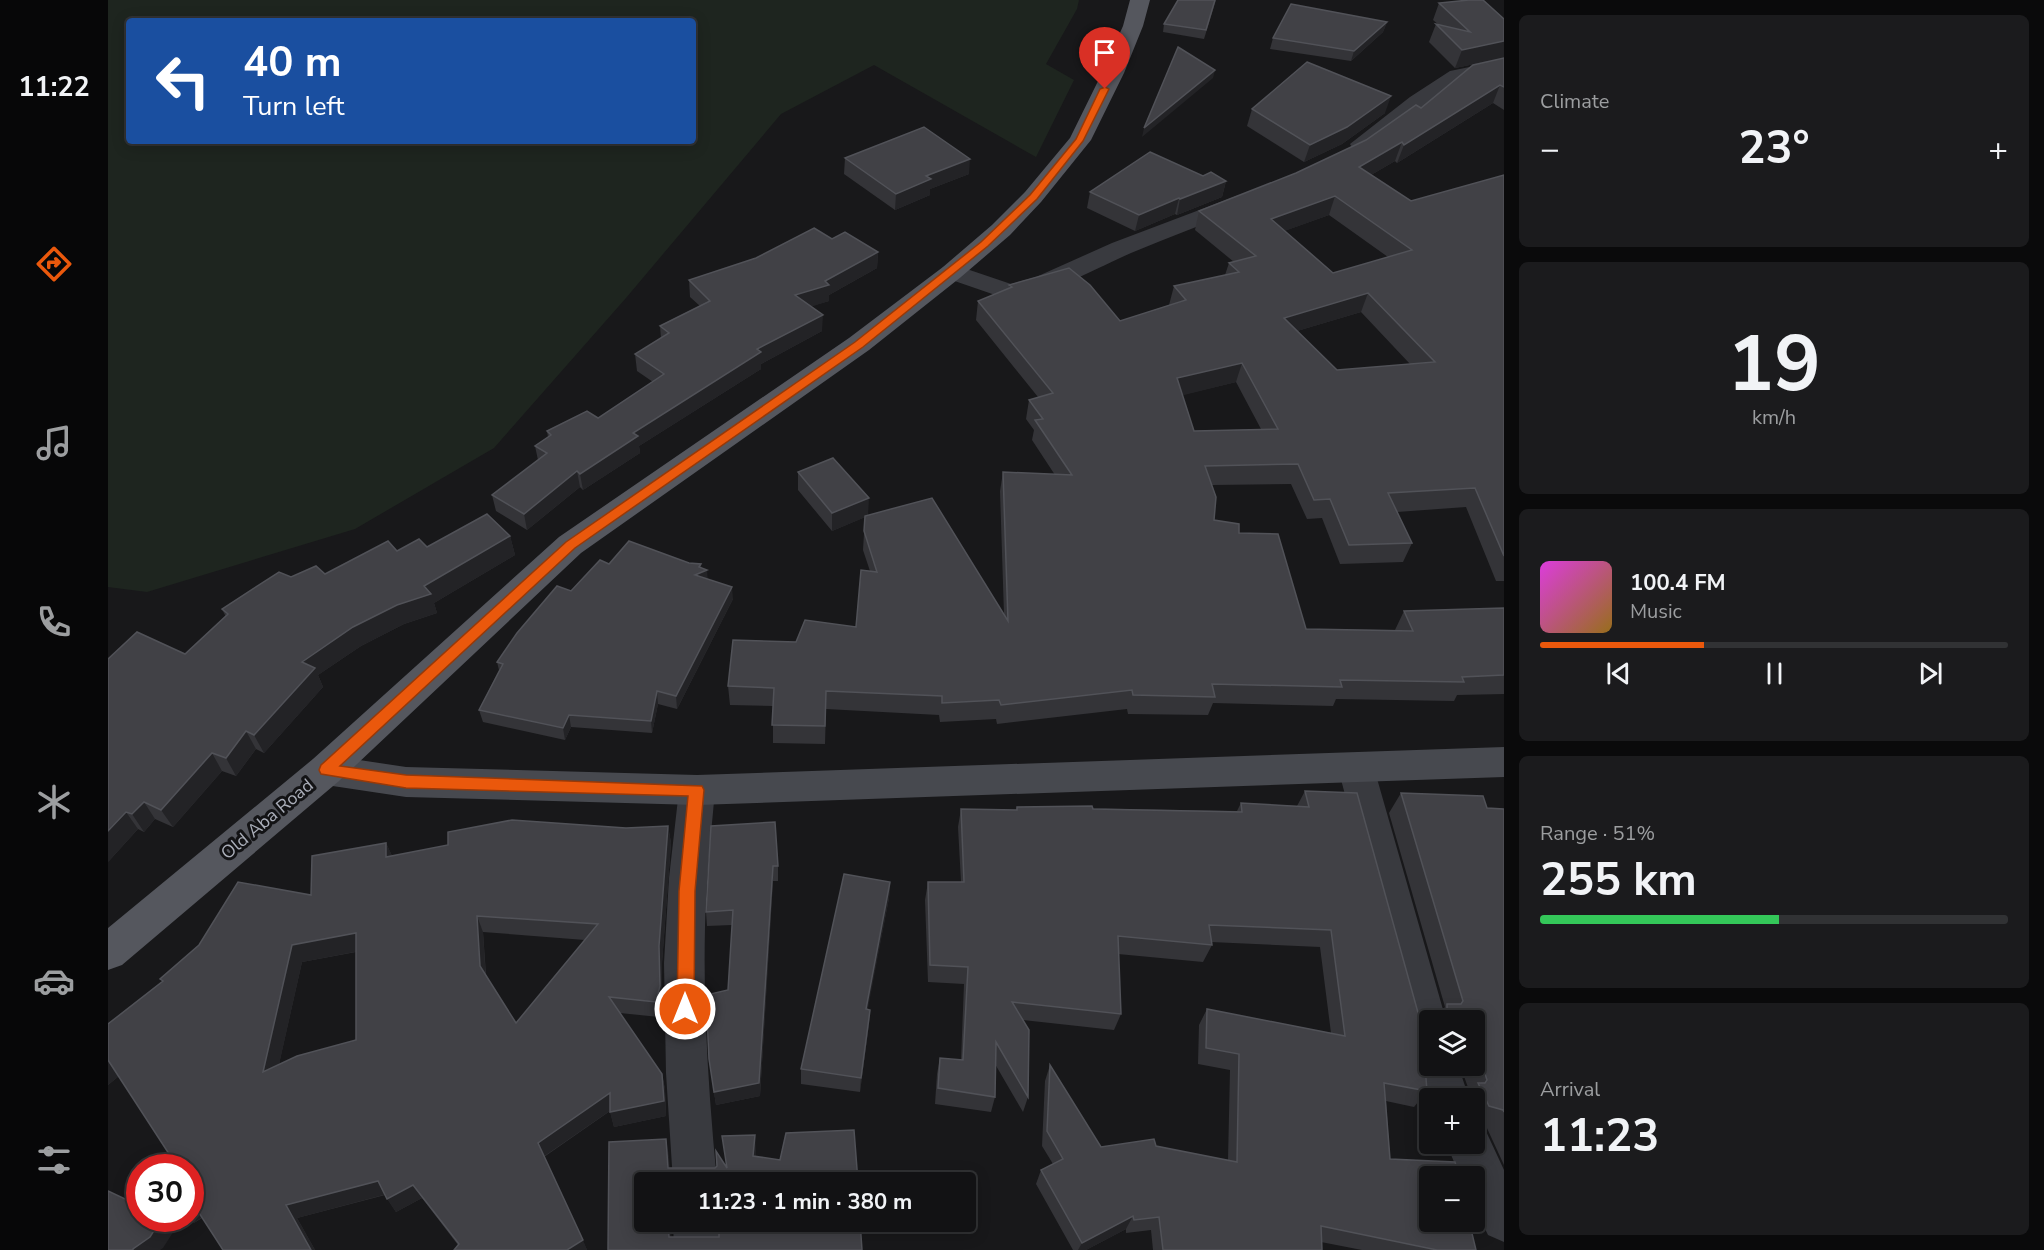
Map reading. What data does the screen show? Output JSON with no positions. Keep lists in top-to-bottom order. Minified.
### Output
{"streets":{"main road":["Old Aba Road"]},"page":{"tabs":"11:22","tile":["Climate",["19","km/h"],["Range · 51%","255 km"],["Arrival","11:23"]],"turn":["40 m","Turn left"],"heat":["−","23°","+"],"song":["100.4 FM","Music"],"map_buttons":["+","−"],"limit":"30","trip":"11:23 · 1 min · 380 m"}}
